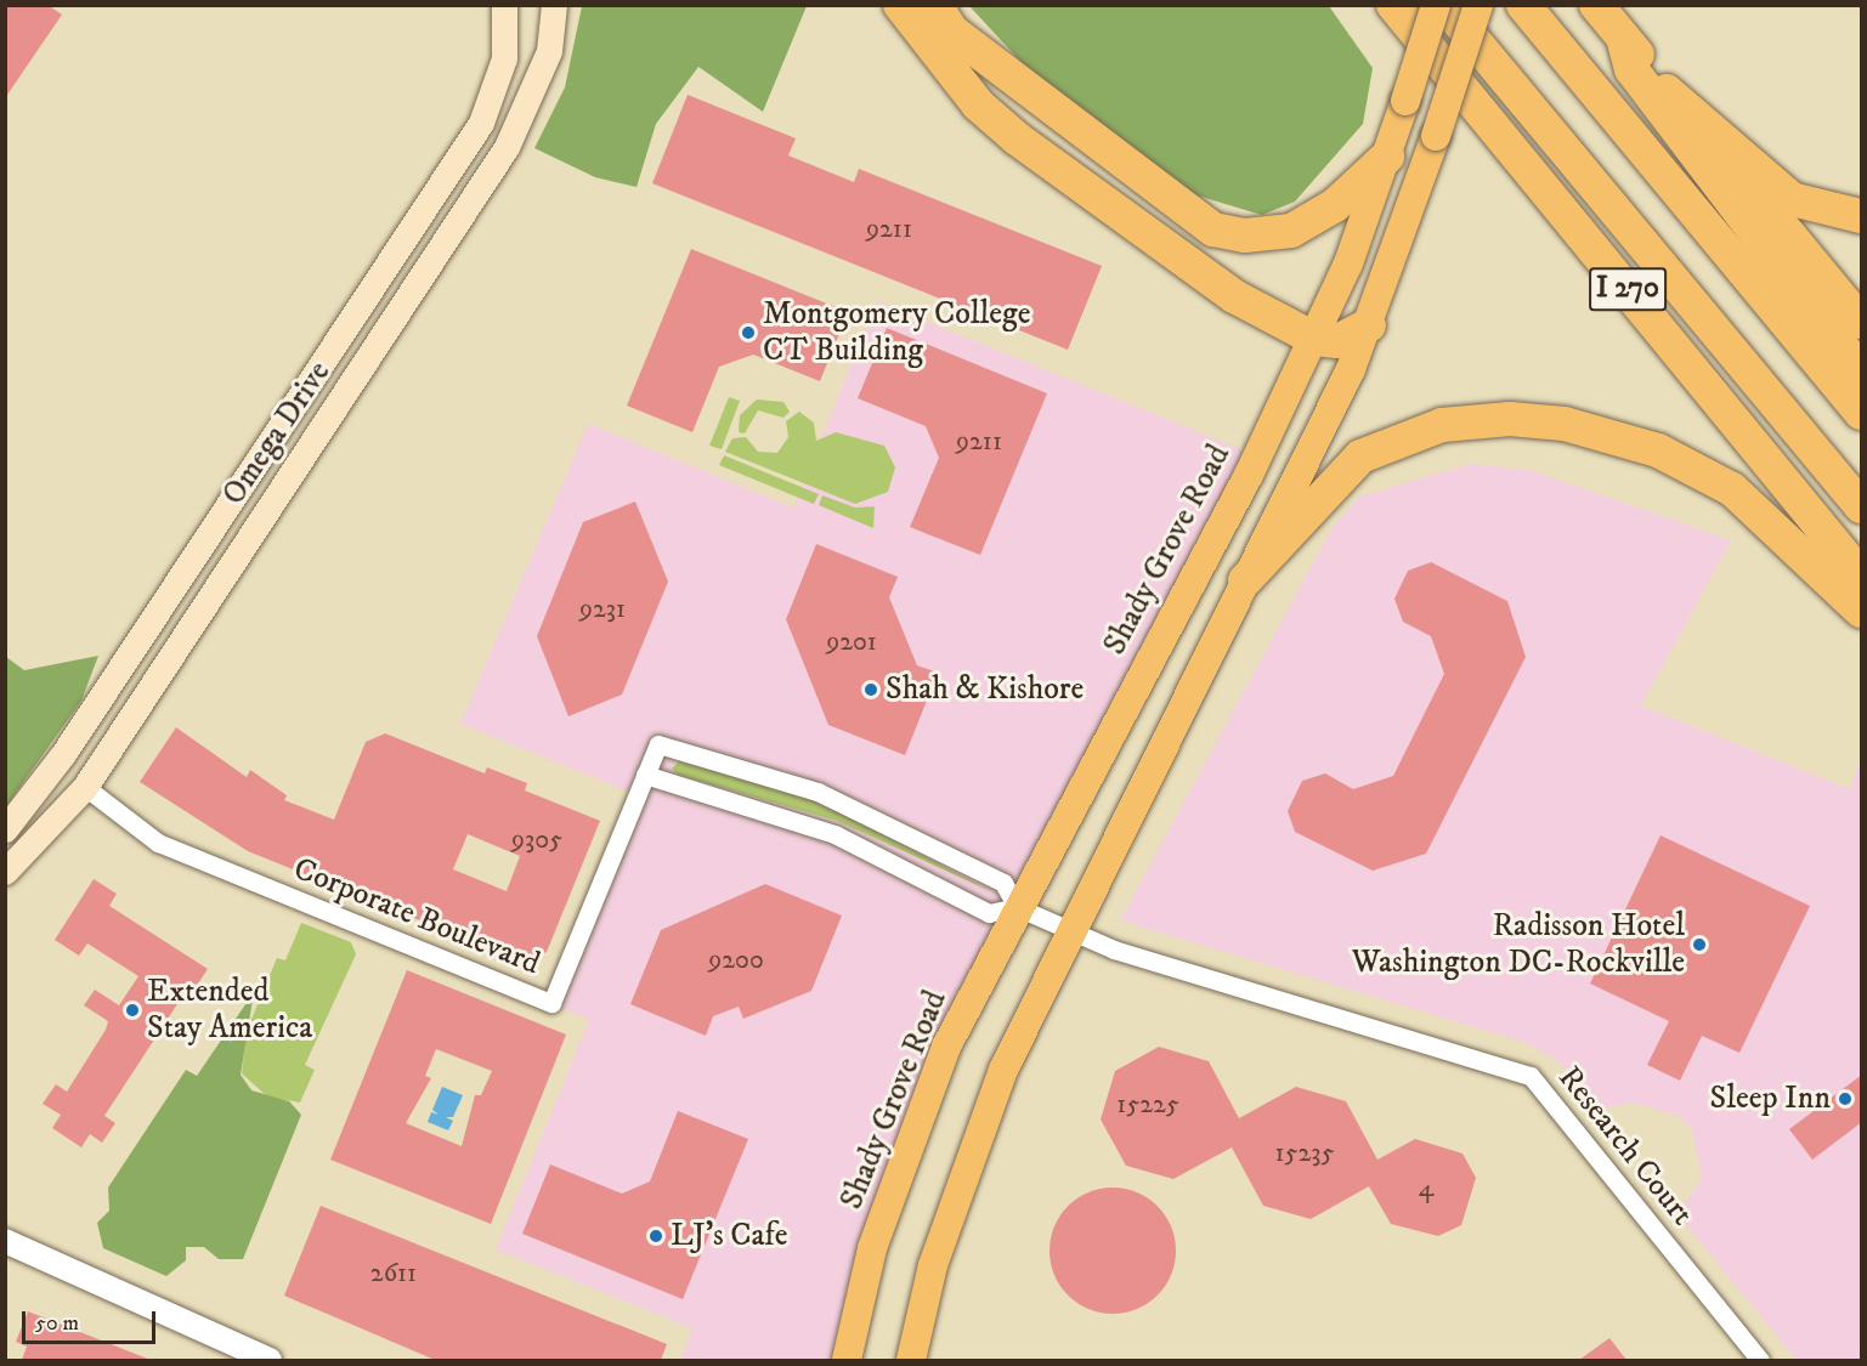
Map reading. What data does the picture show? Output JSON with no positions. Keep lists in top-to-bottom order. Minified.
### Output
{"streets":{"highway":["I 270"],"main road":["Omega Drive","Shady Grove Road"],"street":["Corporate Boulevard","Research Court"]},"crossings":[["Omega Drive","Corporate Boulevard"],["Shady Grove Road","Corporate Boulevard"],["Corporate Boulevard","Research Court"]],"places":["Montgomery College CT Building","Shah & Kishore","Radisson Hotel Washington DC-Rockville","Extended Stay America","Sleep Inn","LJ's Cafe"],"house_numbers":["9211","9211","9231","9201","9305","9200","15225","15235","4","2611"],"scale_bar":"50 m"}
